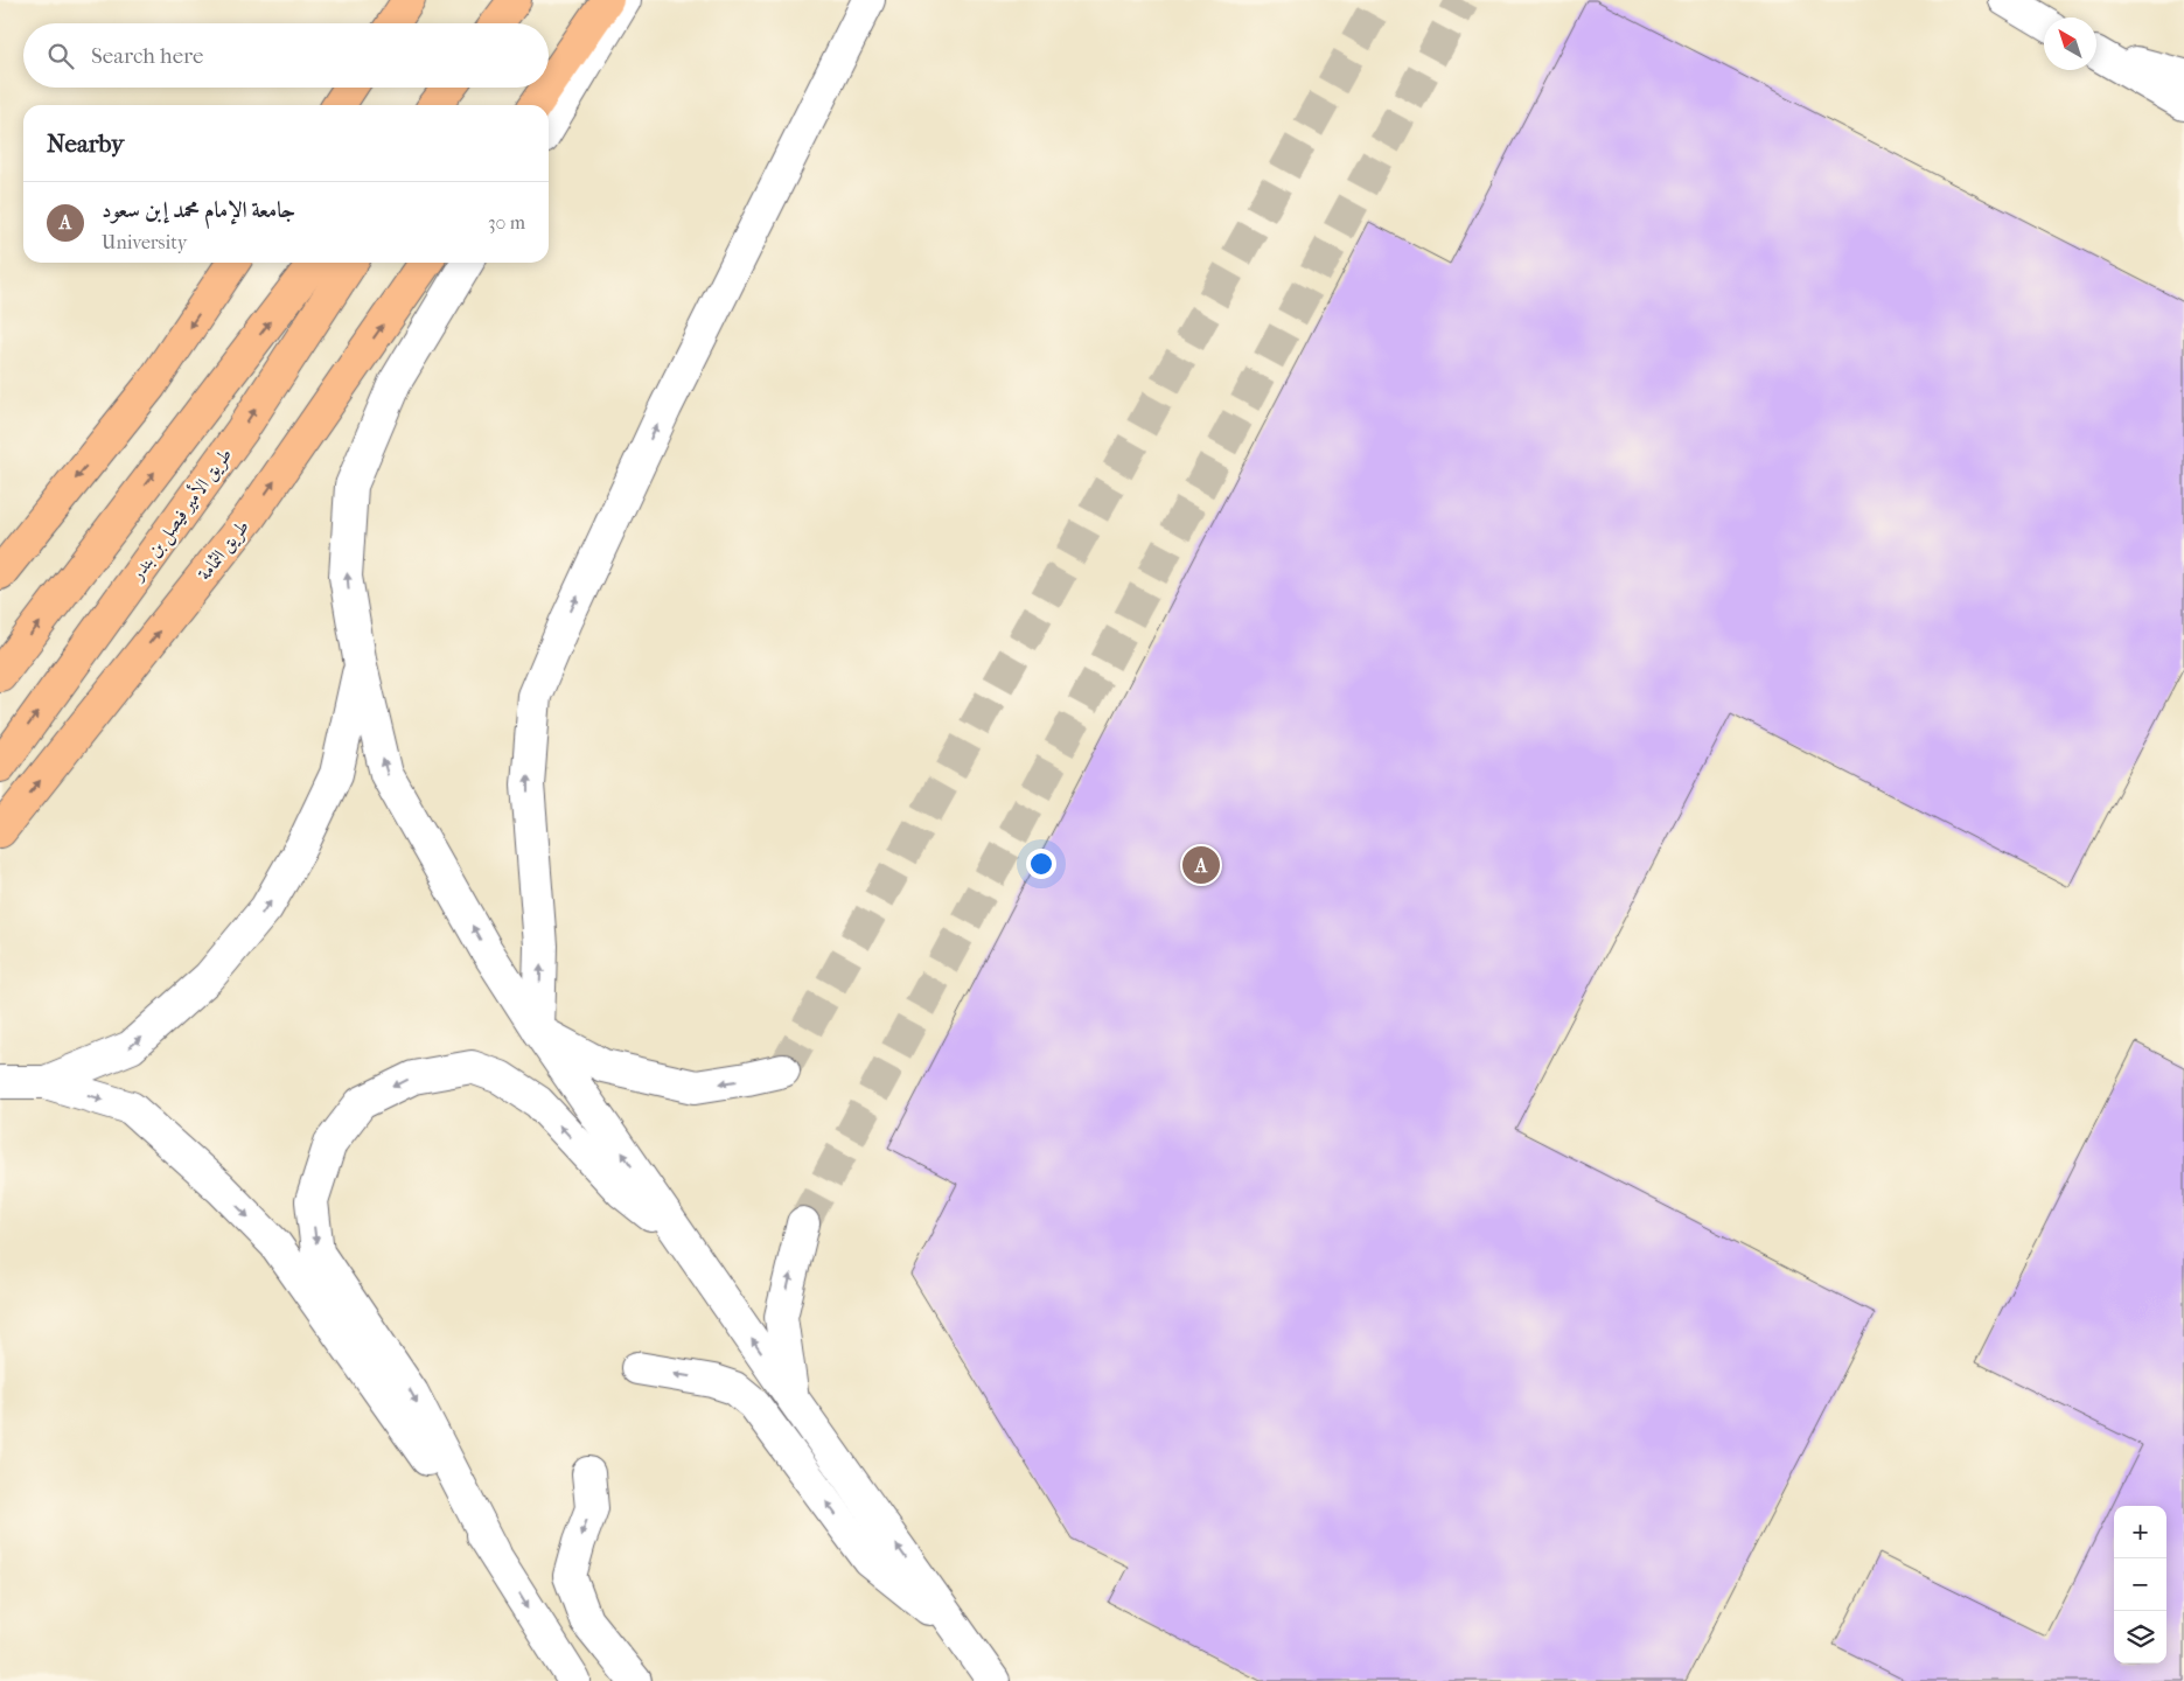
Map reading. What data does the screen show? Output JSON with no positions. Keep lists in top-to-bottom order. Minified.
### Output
{"streets":{"main road":["طريق الأمير فيصل بن بندر","طريق الثمامة"]},"north":"top left","page":{"search":"Search here","heading":"Nearby","list":[{"mark":"A","name":"جامعة الإمام محمد إبن سعود","note":"University","value":"30 m"}],"pins":"A","map_buttons":["+","−"]}}
